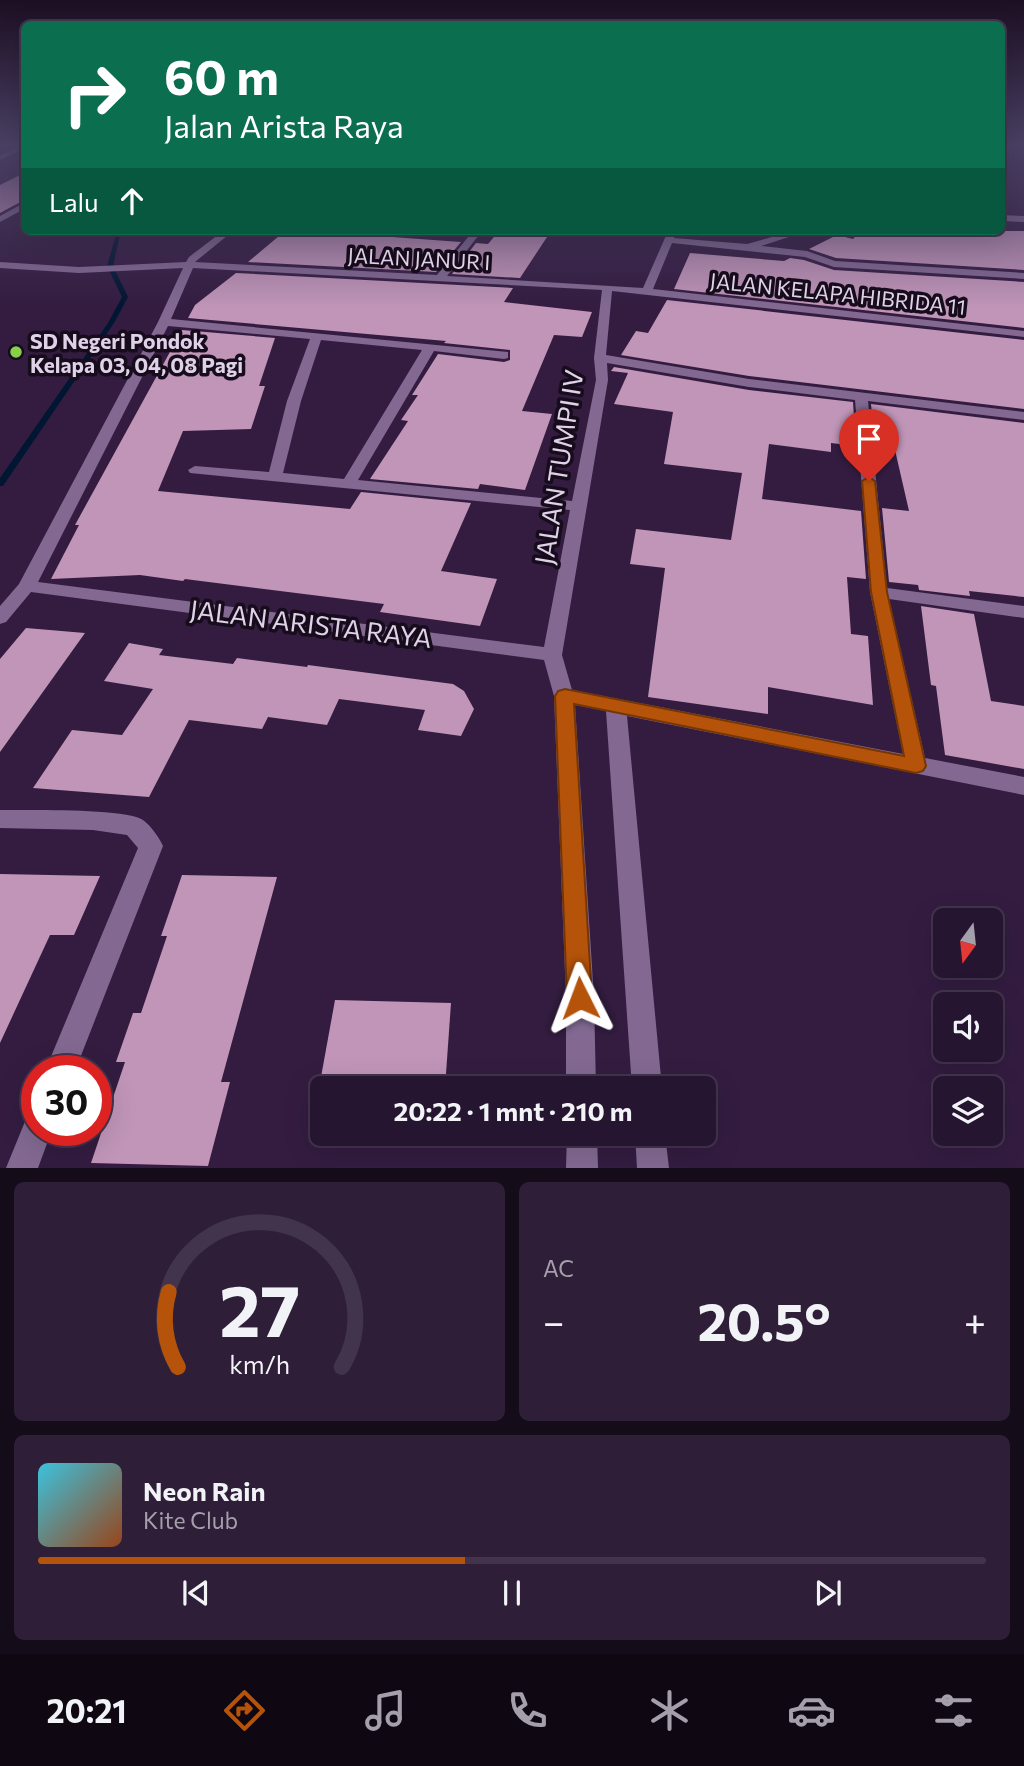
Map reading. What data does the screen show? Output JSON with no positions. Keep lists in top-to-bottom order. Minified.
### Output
{"streets":{"street":["JALAN JANUR I","JALAN KELAPA HIBRIDA 11","JALAN TUMPI IV","JALAN ARISTA RAYA"]},"crossings":[["JALAN JANUR I","JALAN KELAPA HIBRIDA 11"],["JALAN JANUR I","JALAN TUMPI IV"],["JALAN TUMPI IV","JALAN ARISTA RAYA"]],"places":["SD Negeri Pondok Kelapa 03, 04, 08 Pagi"],"north":"bottom","page":{"turn":["60 m","Jalan Arista Raya"],"then":"Lalu","limit":"30","trip":"20:22 · 1 mnt · 210 m","tile":"AC","heat":["−","20.5°","+"],"song":["Neon Rain","Kite Club"],"tabs":"20:21","gauge":["27","km/h"]}}
